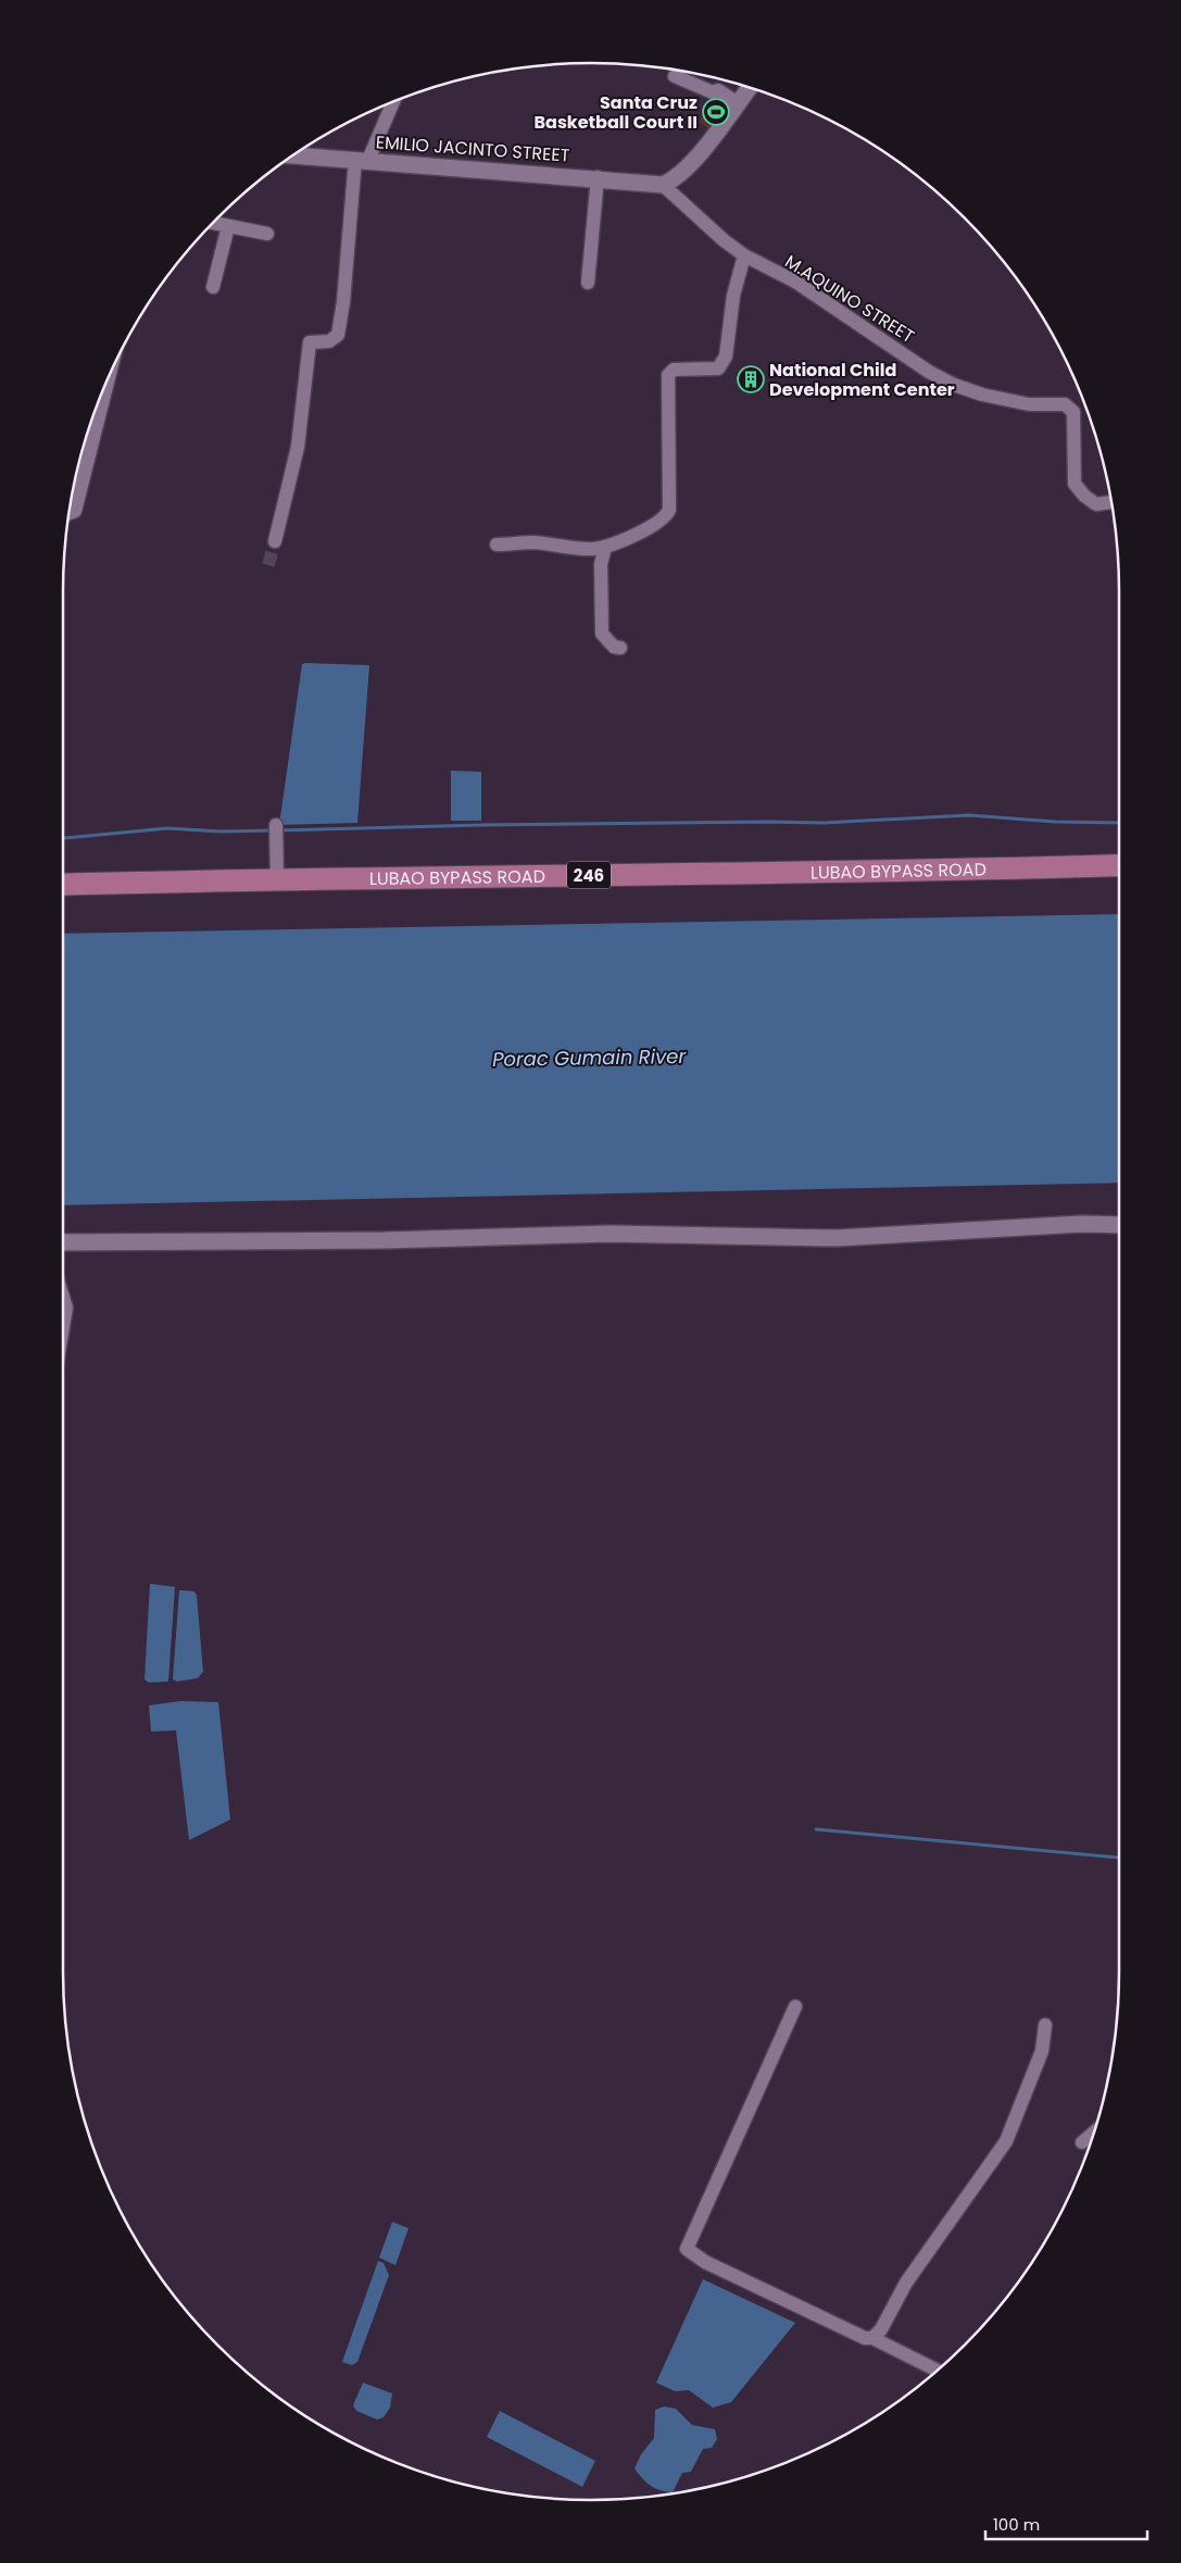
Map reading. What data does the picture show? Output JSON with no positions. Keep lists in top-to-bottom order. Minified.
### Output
{"streets":{"highway":["LUBAO BYPASS ROAD","246"],"street":["EMILIO JACINTO STREET","M.AQUINO STREET"]},"crossings":[["EMILIO JACINTO STREET","M.AQUINO STREET"]],"water":["Porac Gumain River"],"places":{"sports":["Santa Cruz Basketball Court II"],"building":["National Child Development Center"]},"scale_bar":"100 m"}
